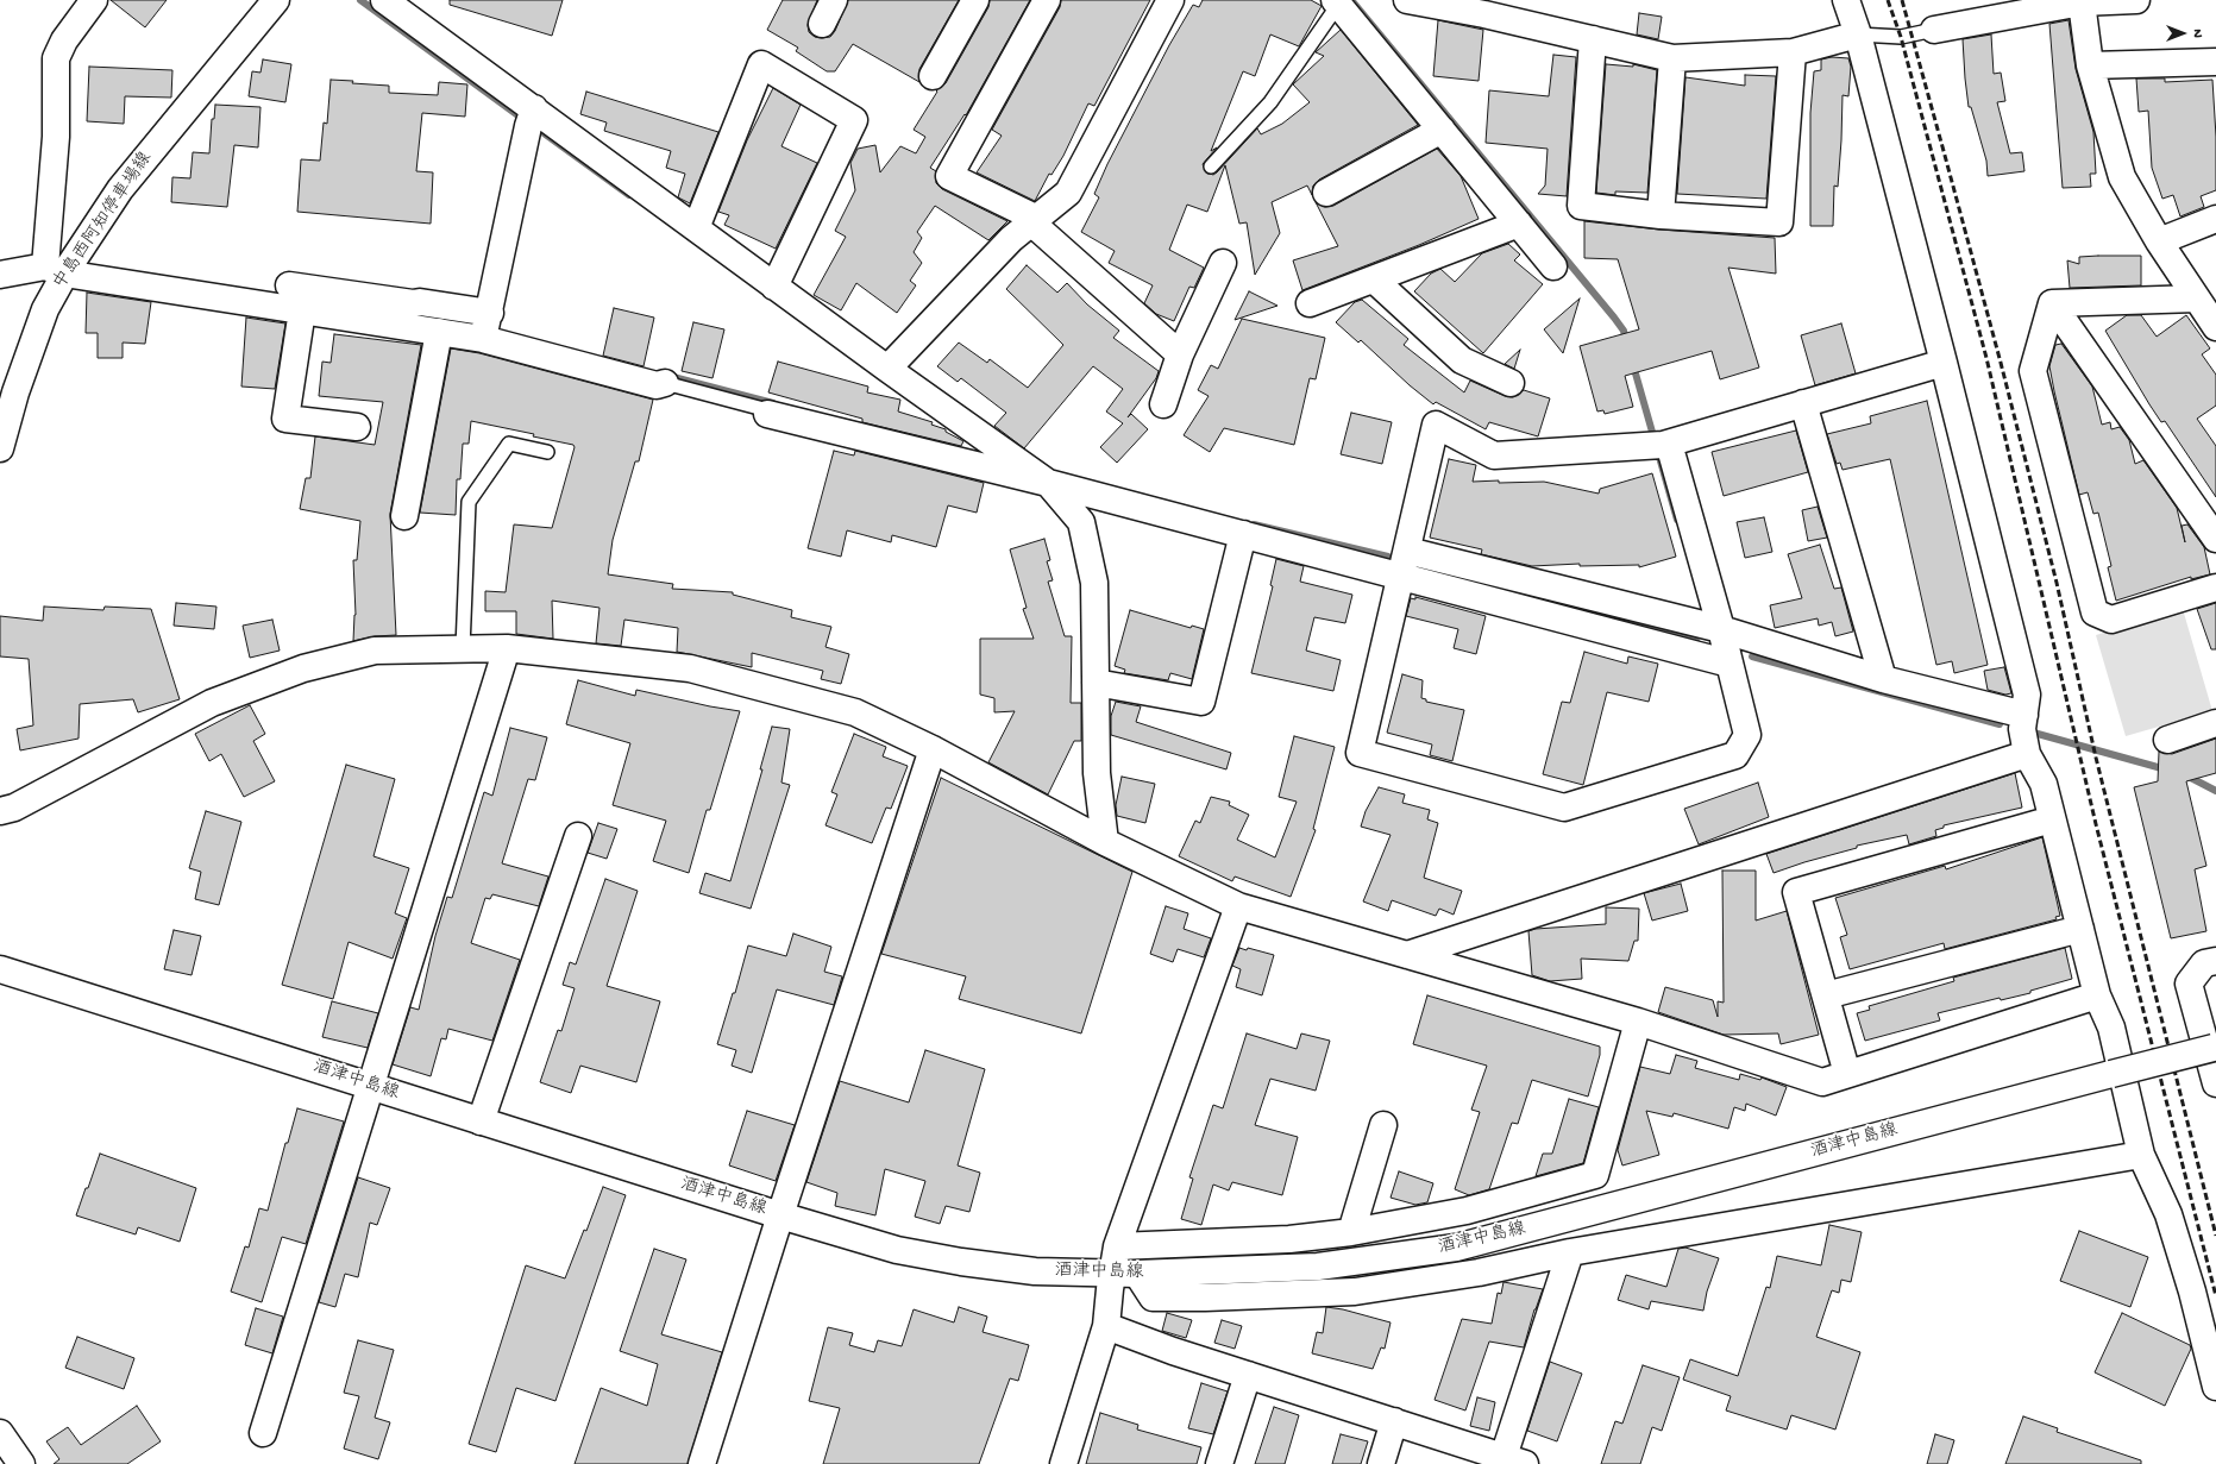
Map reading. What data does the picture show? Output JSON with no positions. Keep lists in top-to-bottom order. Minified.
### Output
{"streets":{"main road":["中島西阿知停車場線","酒津中島線"]},"north":"right"}
